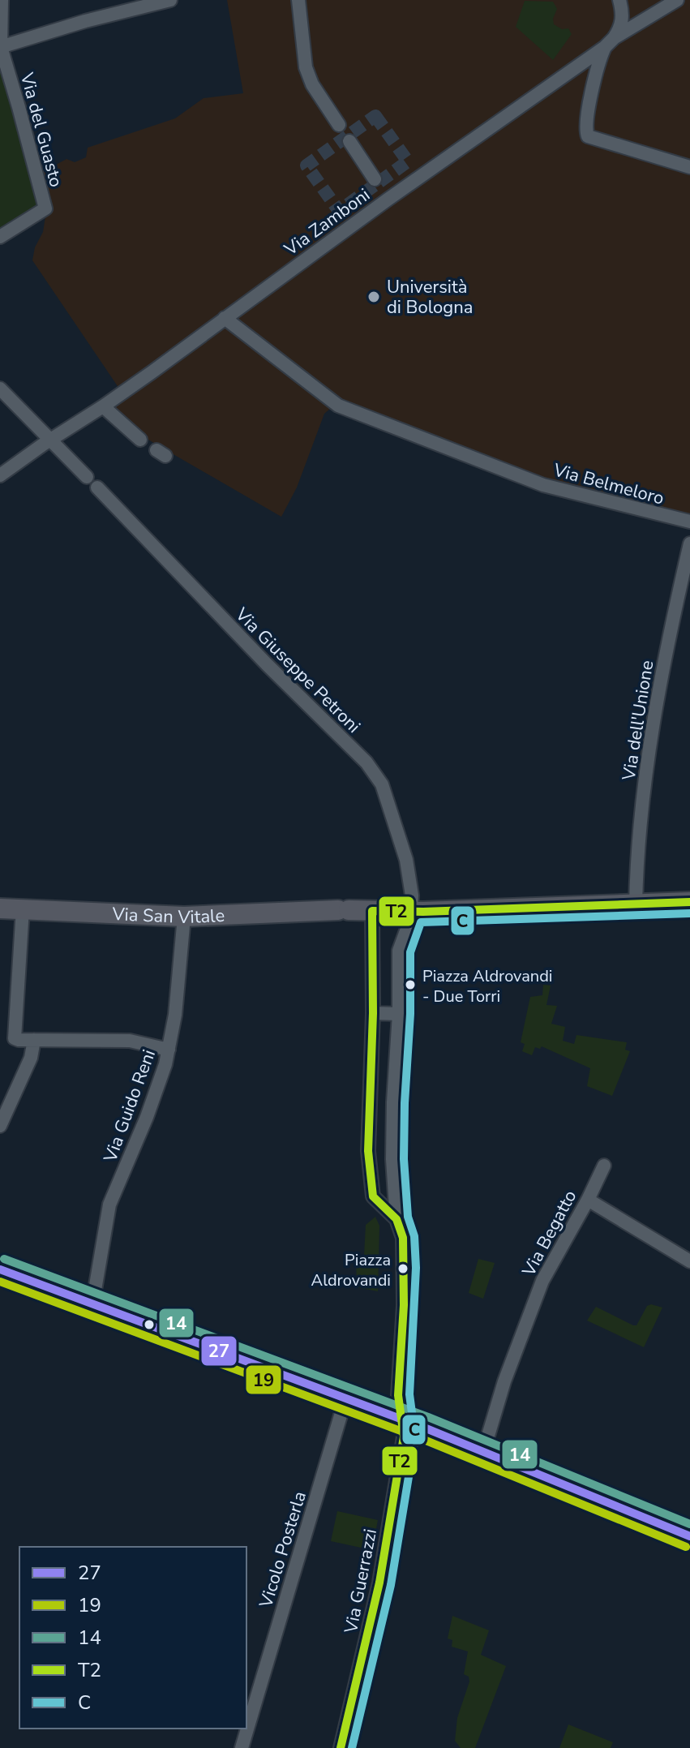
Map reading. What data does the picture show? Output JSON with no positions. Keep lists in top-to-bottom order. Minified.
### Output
{"streets":{"street":["Via del Guasto","Via Zamboni","Via Belmeloro","Via Giuseppe Petroni","Via dell'Unione","Via San Vitale","Via Guido Reni","Via Begatto","Vicolo Posterla","Via Guerrazzi"]},"crossings":[["Via Zamboni","Via Belmeloro"],["Via Giuseppe Petroni","Via San Vitale"],["Via dell'Unione","Via San Vitale"],["Via San Vitale","Via Guido Reni"]],"places":["Università di Bologna","Piazza Aldrovandi - Due Torri","Piazza Aldrovandi"],"lines":["transit line T2","transit line C","transit line 14","transit line 27","transit line 19"],"legend":["27","19","14","T2","C"]}
